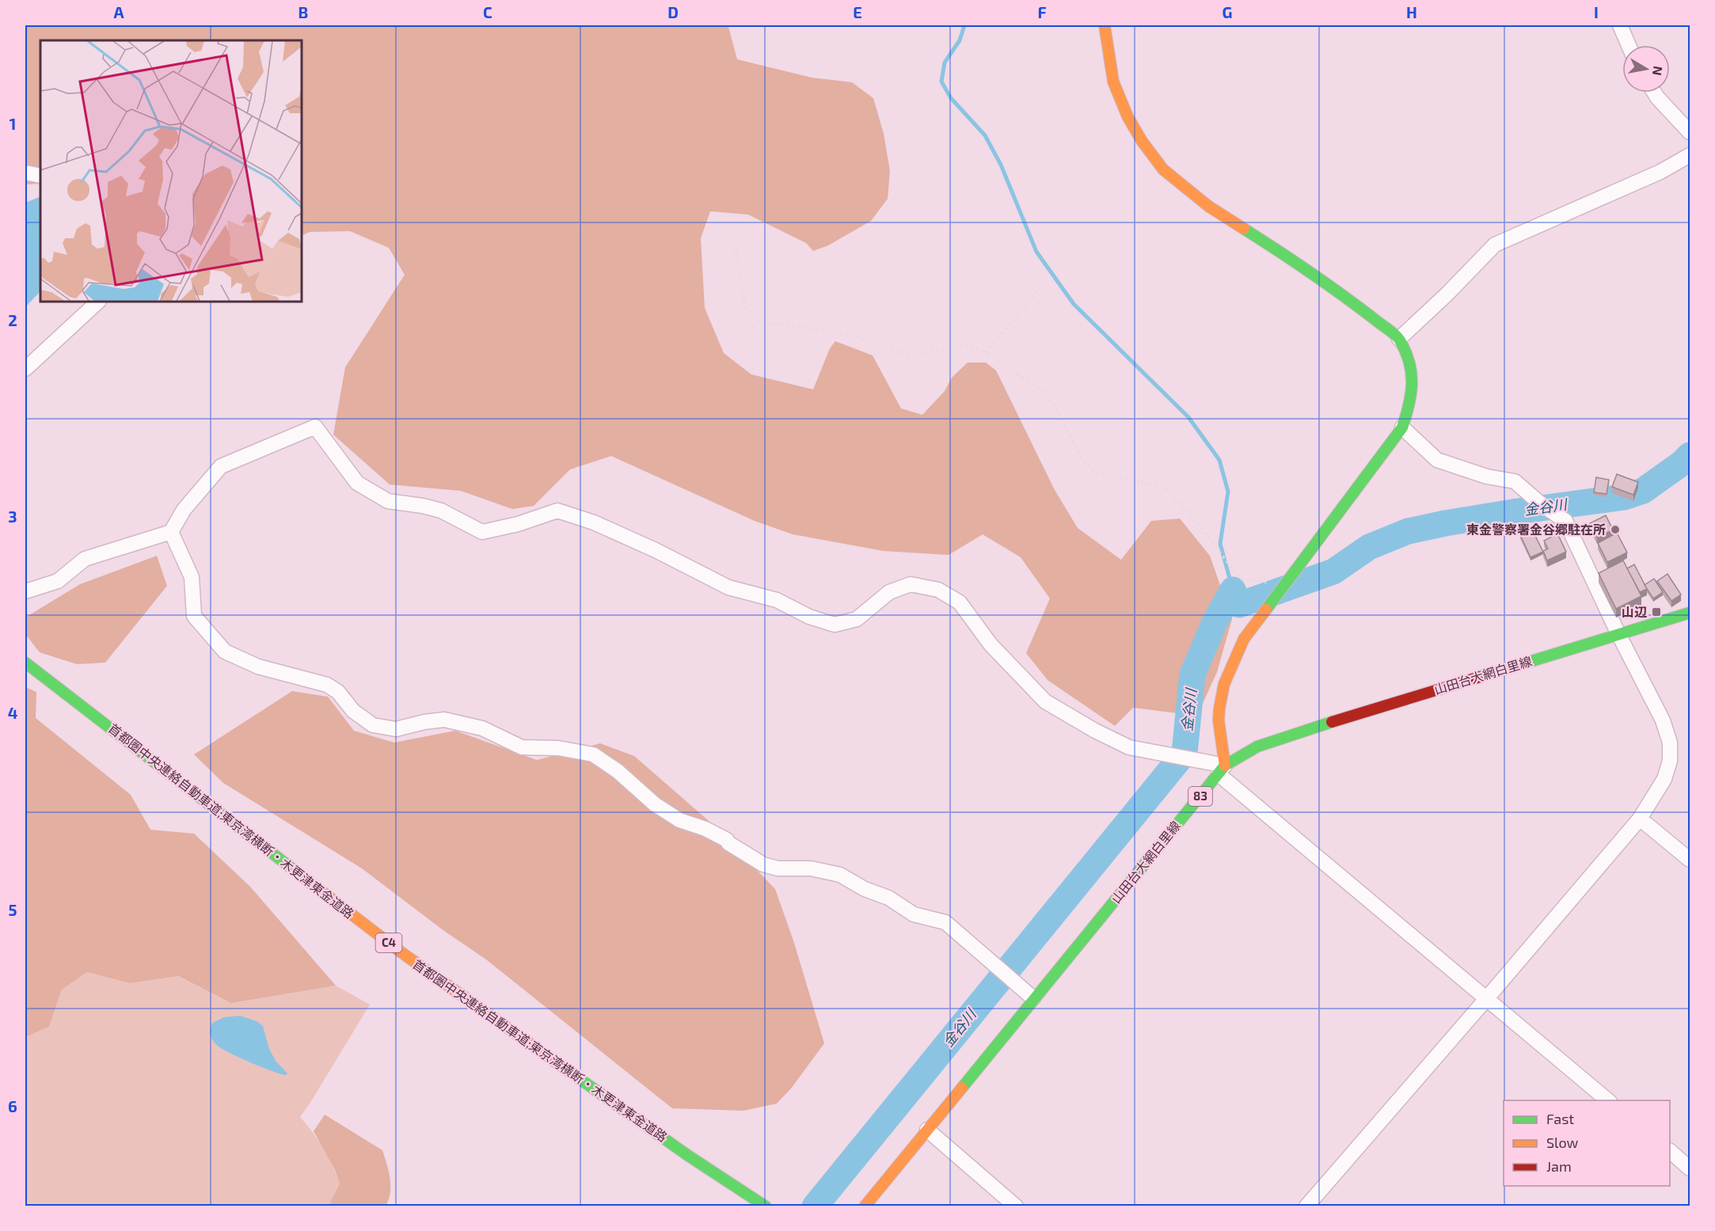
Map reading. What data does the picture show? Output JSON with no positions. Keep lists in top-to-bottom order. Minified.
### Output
{"streets":{"main road":["山田台大網白里線","83","首都圏中央連絡自動車道;東京湾横断・木更津東金道路","C4"]},"water":["金谷川"],"places":{"other":["東金警察署金谷郷駐在所"],"transit":["山辺"]},"legend":["Fast","Slow","Jam"],"north":"right","grid":{"columns":["A","B","C","D","E","F","G","H","I"],"rows":["1","2","3","4","5","6"]}}
